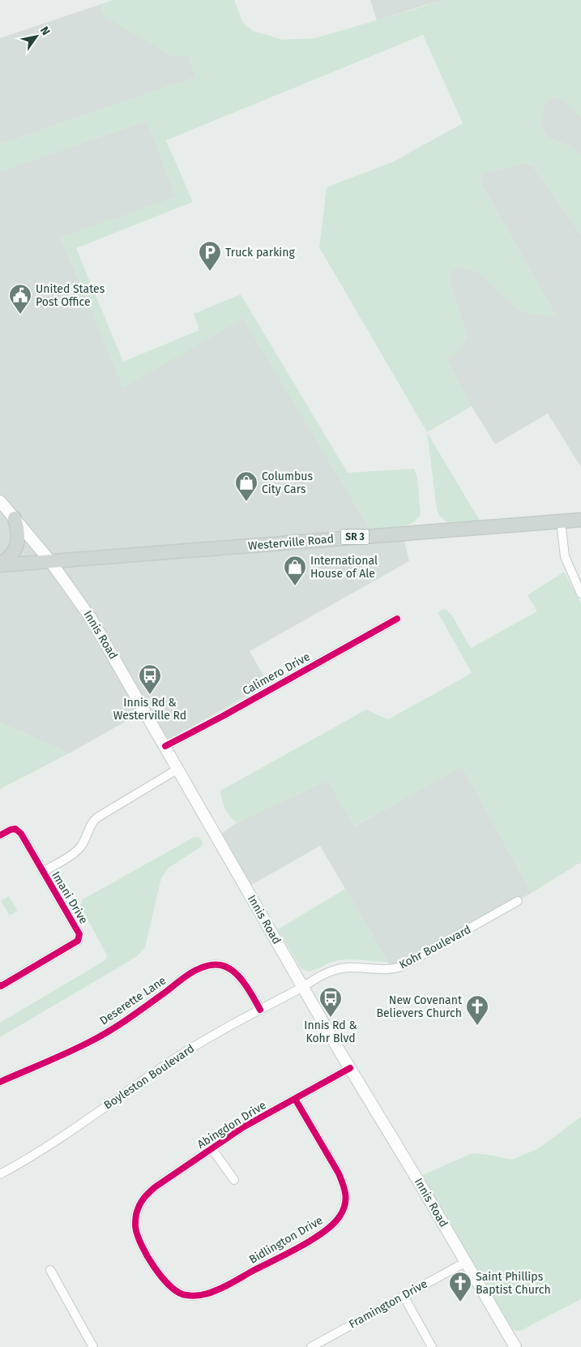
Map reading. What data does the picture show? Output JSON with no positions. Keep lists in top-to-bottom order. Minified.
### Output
{"streets":{"main road":["SR 3","Westerville Road","Innis Road"],"street":["Calimero Drive","Imani Drive","Kohr Boulevard","Deserette Lane","Boyleston Boulevard","Abingdon Drive","Bidlington Drive","Framington Drive"]},"crossings":[["Westerville Road","Innis Road"],["Innis Road","Calimero Drive"],["Innis Road","Imani Drive"],["Innis Road","Kohr Boulevard"],["Innis Road","Boyleston Boulevard"],["Innis Road","Abingdon Drive"],["Innis Road","Framington Drive"],["Kohr Boulevard","Boyleston Boulevard"],["Deserette Lane","Boyleston Boulevard"],["Abingdon Drive","Bidlington Drive"]],"places":{"parking":["Truck parking"],"public building":["United States Post Office"],"shop":["Columbus City Cars","International House of Ale"],"bus stop":["Innis Rd & Westerville Rd","Innis Rd & Kohr Blvd"],"church":["New Covenant Believers Church","Saint Phillips Baptist Church"]},"north":"top right"}
